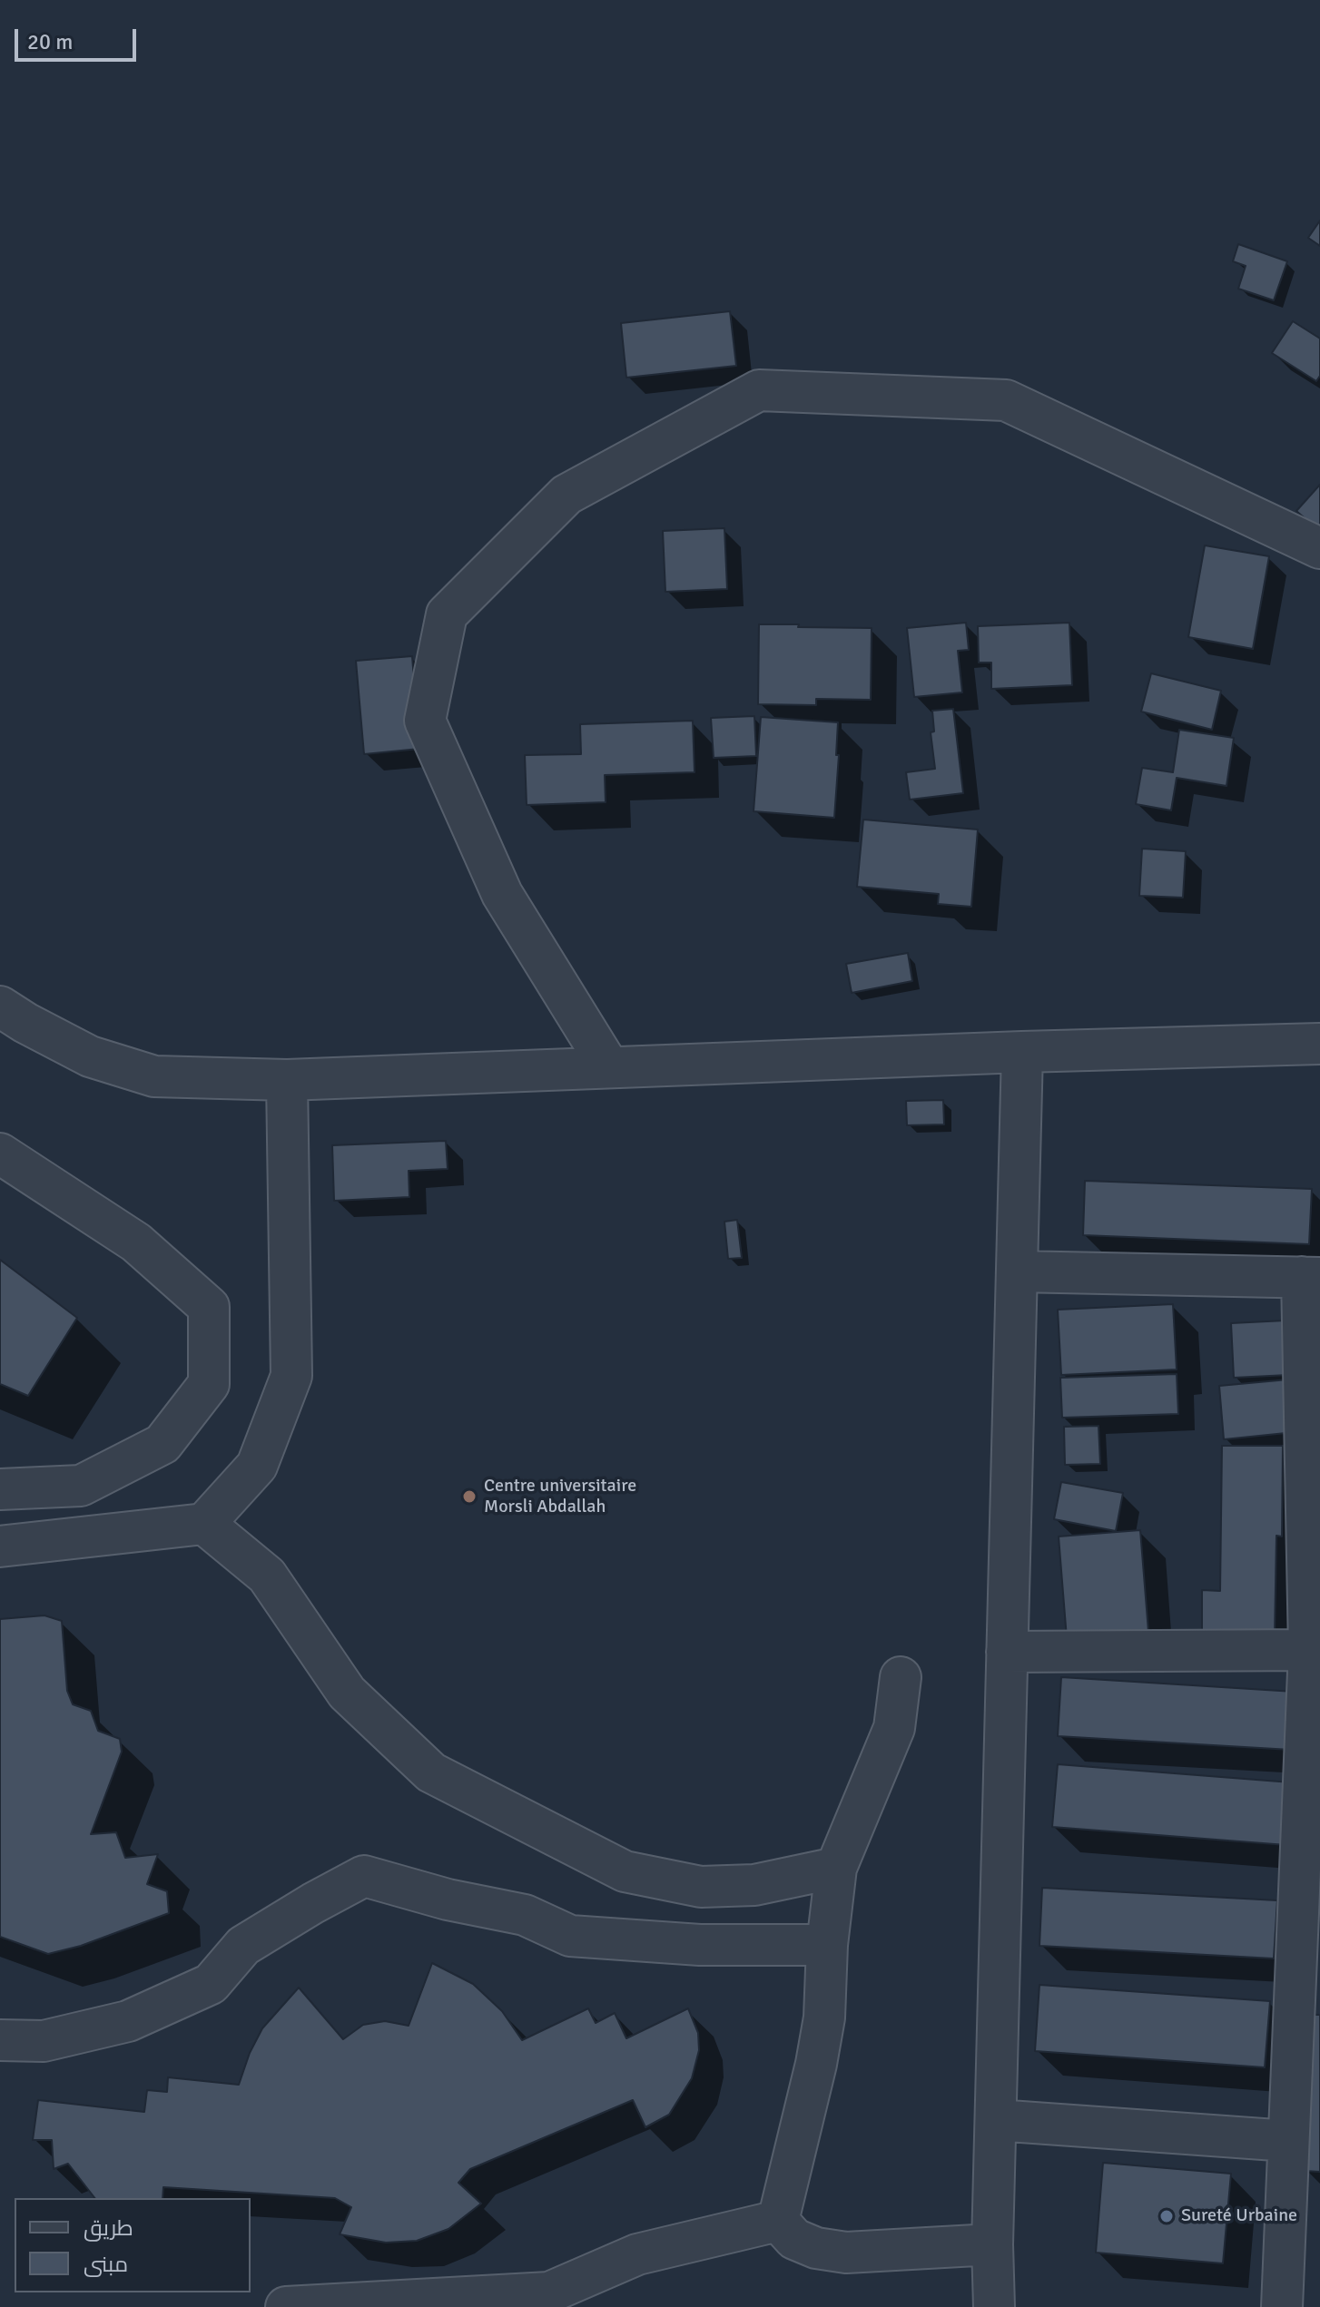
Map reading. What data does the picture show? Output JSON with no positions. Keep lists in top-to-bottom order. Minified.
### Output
{"places":["Centre universitaire Morsli Abdallah","Sureté Urbaine"],"legend":["طريق","مبنى"],"scale_bar":"20 m"}
